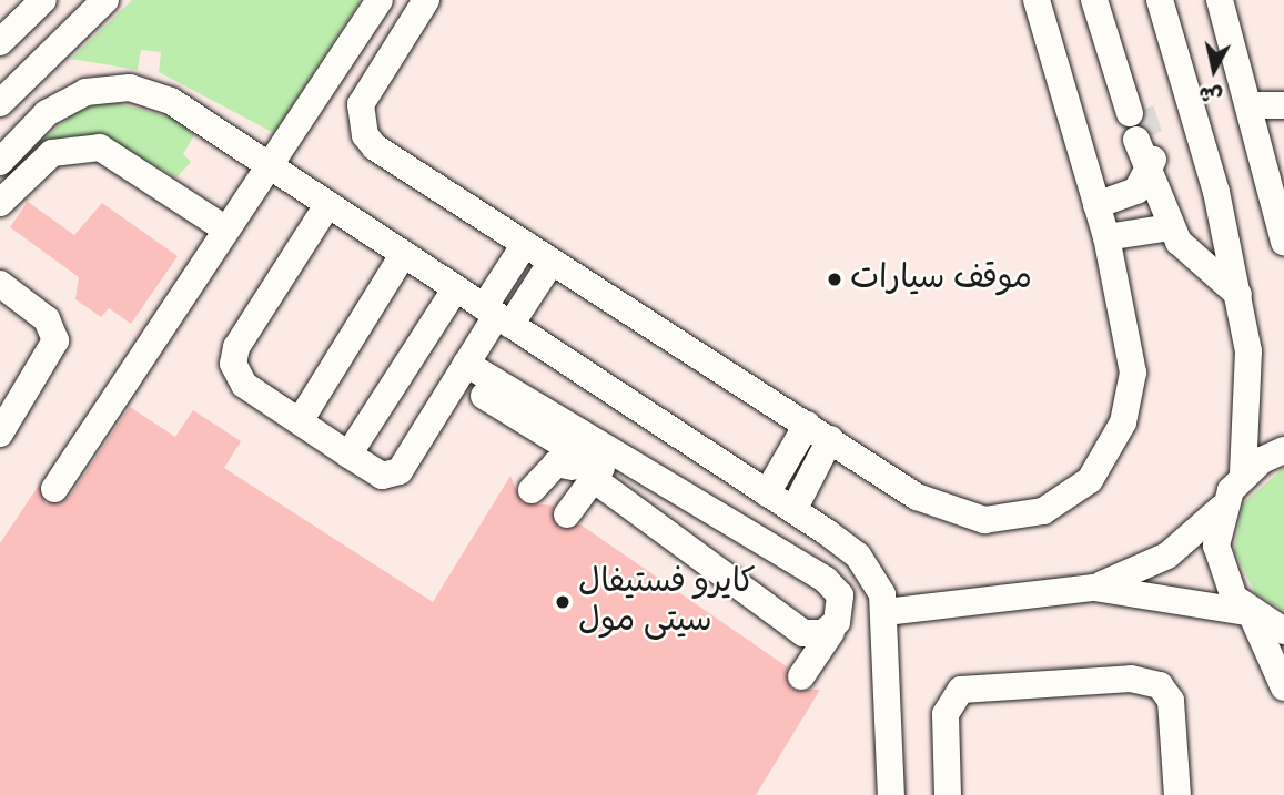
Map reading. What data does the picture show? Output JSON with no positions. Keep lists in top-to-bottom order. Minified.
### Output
{"places":["موقف سيارات","كايرو فستيفال سيتى مول"],"north":"bottom"}
